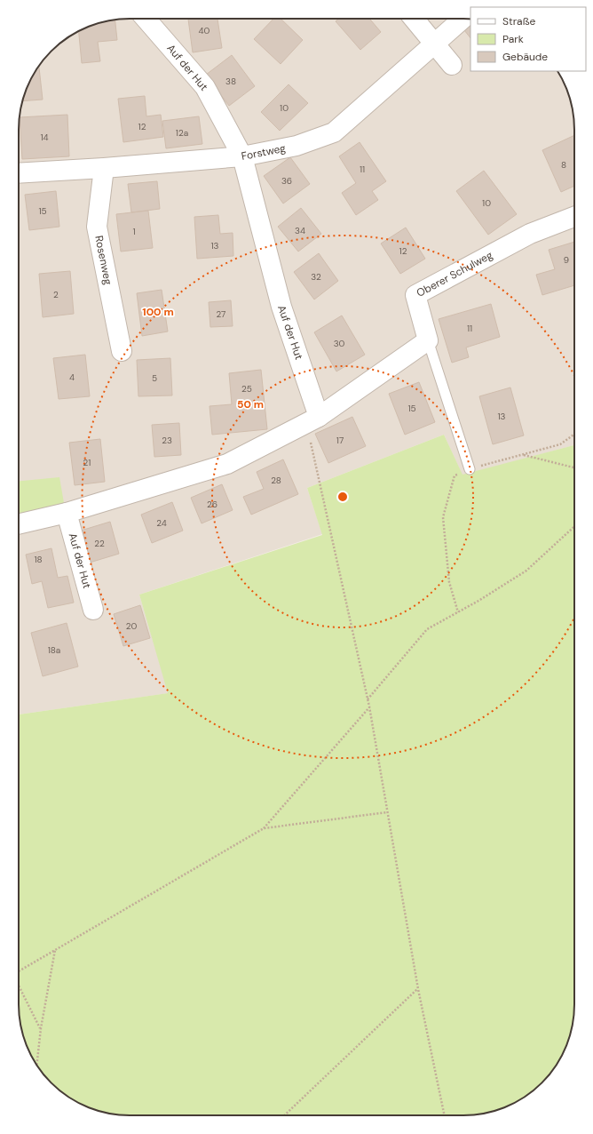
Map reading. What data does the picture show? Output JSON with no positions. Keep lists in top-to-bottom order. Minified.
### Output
{"streets":{"street":["Auf der Hut","Forstweg","Rosenweg","Oberer Schulweg"]},"crossings":[["Auf der Hut","Forstweg"],["Forstweg","Rosenweg"]],"house_numbers":["40","38","10","12","12a","14","8","11","36","10","15","34","1","13","12","9","32","2","27","11","30","4","5","25","15","13","23","17","21","28","26","24","22","18","20","18a"],"legend":["Straße","Park","Gebäude"],"rings":["100 m","50 m"]}
